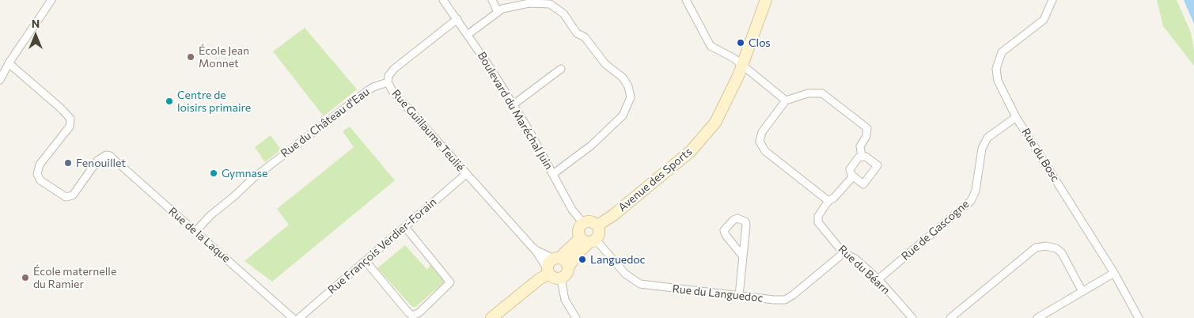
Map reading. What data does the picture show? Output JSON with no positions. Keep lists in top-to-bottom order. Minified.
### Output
{"streets":{"main road":["Avenue des Sports"],"street":["Boulevard du Maréchal Juin","Rue du Château d'Eau","Rue Guillaume Teulié","Rue du Bosc","Rue de Gascogne","Rue de la Laque","Rue François Verdier-Forain","Rue du Béarn","Rue du Languedoc"]},"crossings":[["Boulevard du Maréchal Juin","Rue Guillaume Teulié"],["Boulevard du Maréchal Juin","Avenue des Sports"],["Boulevard du Maréchal Juin","Rue du Languedoc"],["Rue du Château d'Eau","Rue Guillaume Teulié"],["Rue du Château d'Eau","Rue de la Laque"],["Rue Guillaume Teulié","Rue François Verdier-Forain"],["Rue du Bosc","Rue de Gascogne"],["Avenue des Sports","Rue du Languedoc"],["Rue de Gascogne","Rue du Béarn"],["Rue du Béarn","Rue du Languedoc"]],"places":["Clos","École Jean Monnet","Centre de loisirs primaire","Fenouillet","Gymnase","Languedoc","École maternelle du Ramier"],"north":"top"}
